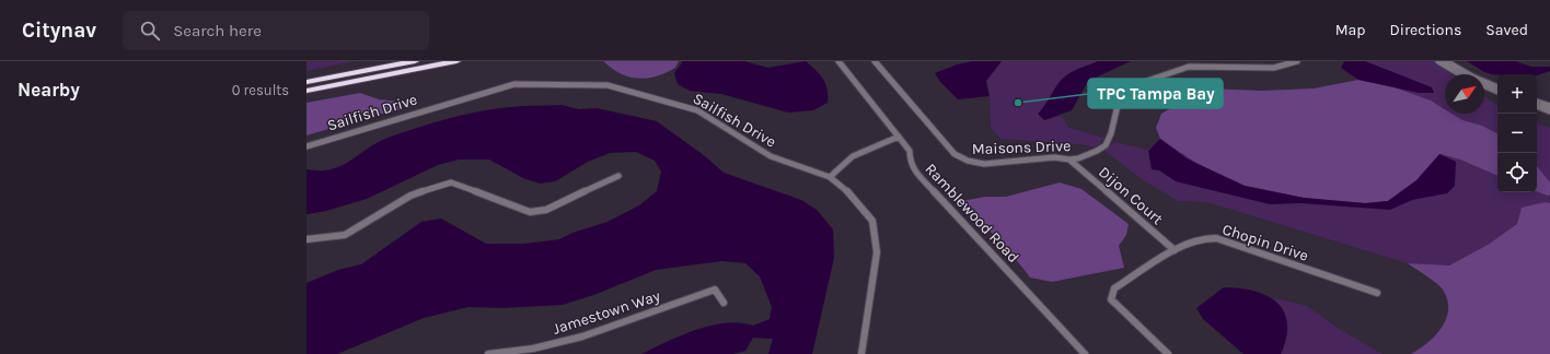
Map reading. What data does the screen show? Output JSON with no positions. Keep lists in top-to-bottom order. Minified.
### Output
{"streets":{"street":["Sailfish Drive","Maisons Drive","Dijon Court","Ramblewood Road","Chopin Drive","Jamestown Way"]},"crossings":[["Maisons Drive","Dijon Court"],["Dijon Court","Chopin Drive"]],"places":["TPC Tampa Bay"],"north":"top right","page":{"header":"Citynav","search":"Search here","nav":["Map","Directions","Saved"],"heading":["Nearby","0 results"],"map_buttons":["+","−"]}}
